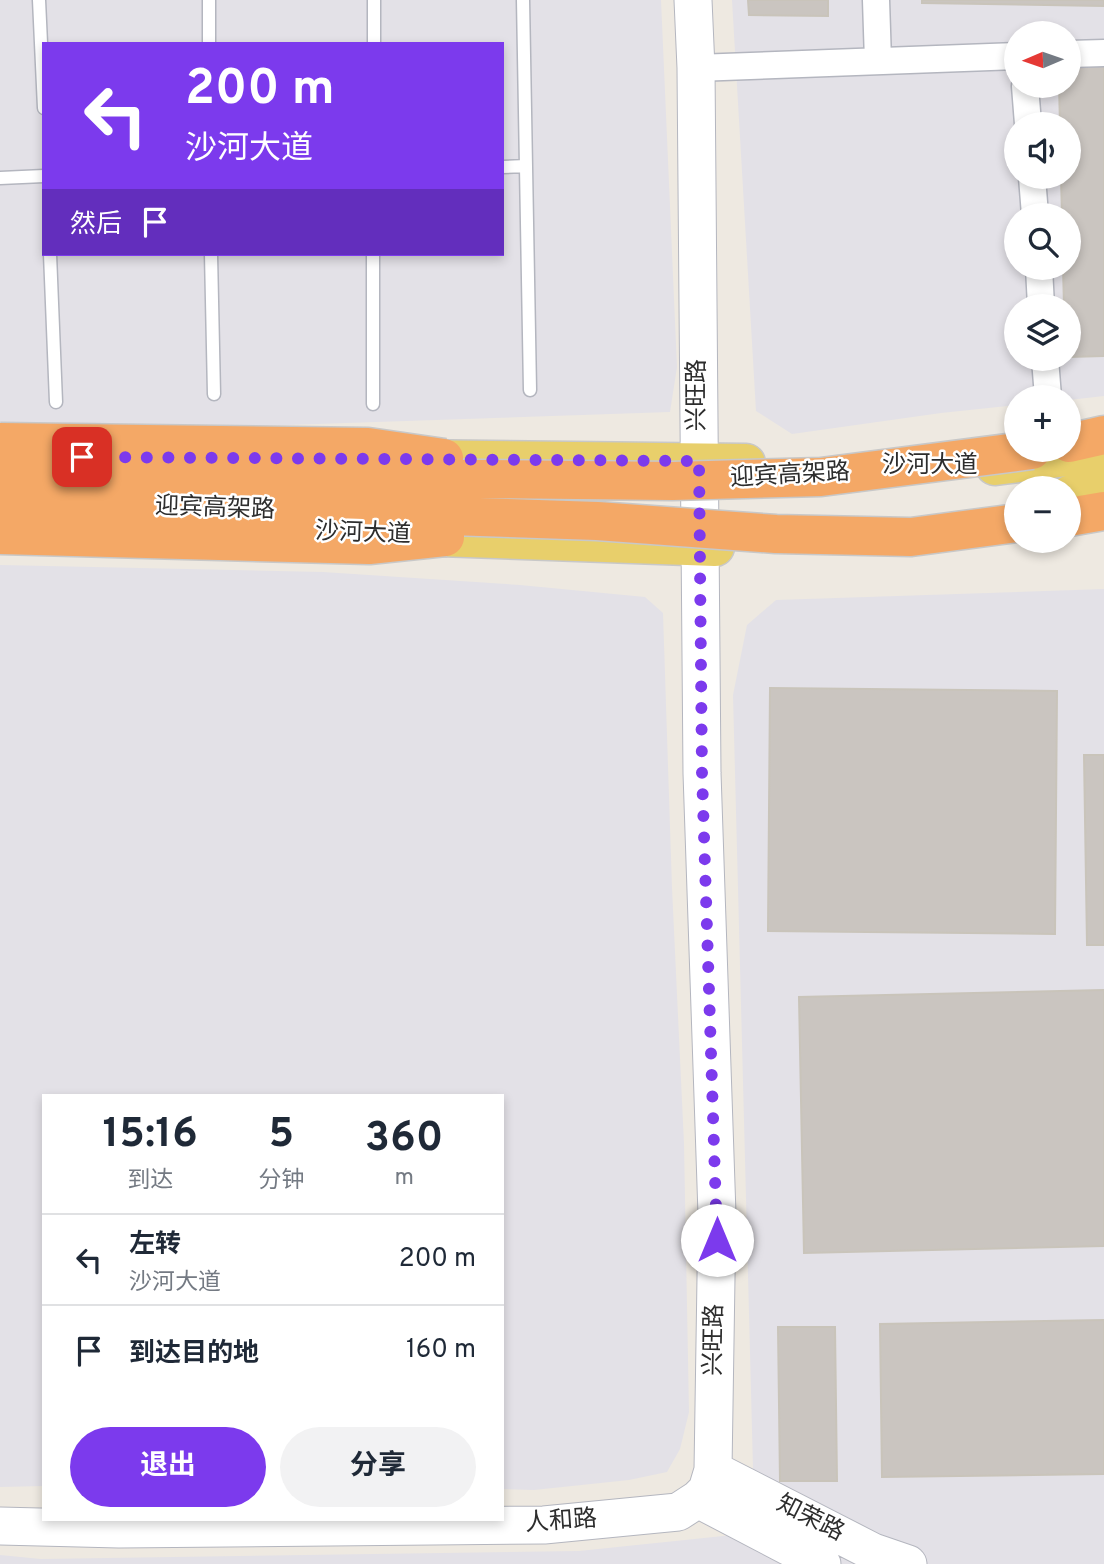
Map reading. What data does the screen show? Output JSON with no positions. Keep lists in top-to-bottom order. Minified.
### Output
{"streets":{"highway":["迎宾高架路"],"main road":["沙河大道"],"street":["兴旺路","知荣路","人和路"]},"crossings":[["兴旺路","沙河大道"],["兴旺路","知荣路"],["兴旺路","人和路"],["知荣路","人和路"]],"north":"left","page":{"map_buttons":["+","−"],"turn":["200 m","沙河大道"],"then":"然后","eta":["15:16","到达","5","分钟","360","m"],"list":[{"name":"左转","note":"沙河大道","value":"200 m"},{"name":"到达目的地","value":"160 m"}],"buttons":["退出","分享"]}}
